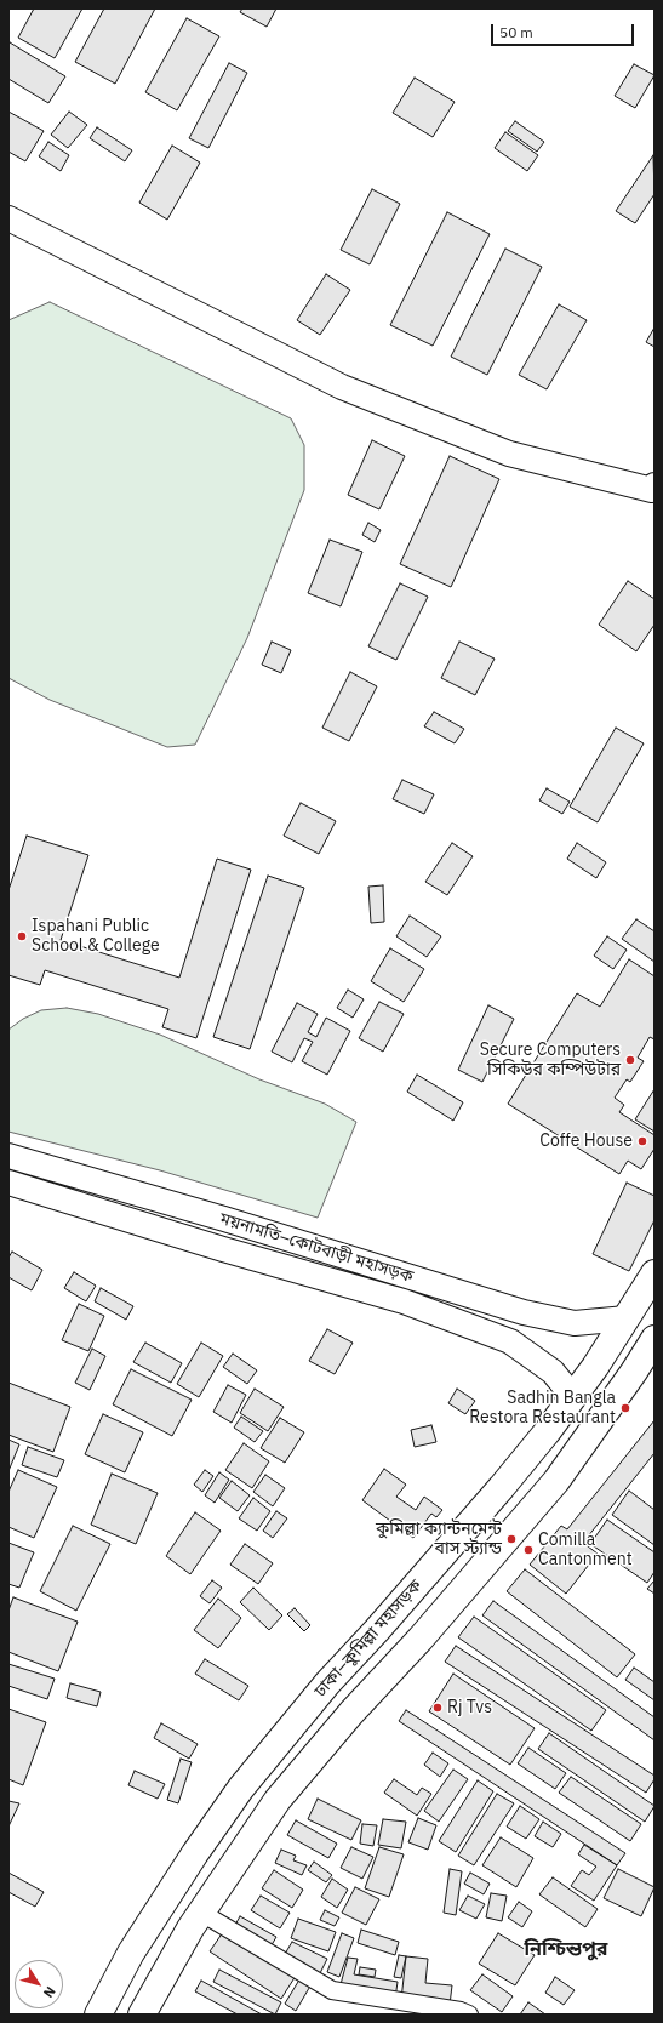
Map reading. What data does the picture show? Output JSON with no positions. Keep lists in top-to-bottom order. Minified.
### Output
{"streets":{"highway":["ঢাকা–কুমিল্লা মহাসড়ক"],"main road":["ময়নামতি–কোটবাড়ী মহাসড়ক"]},"crossings":[["ময়নামতি–কোটবাড়ী মহাসড়ক","ঢাকা–কুমিল্লা মহাসড়ক"]],"districts":["নিশ্চিন্তপুর"],"places":["Ispahani Public School & College","Secure Computers সিকিউর কম্পিউটার","Coffe House","Sadhin Bangla Restora Restaurant","কুমিল্লা ক্যান্টনমেন্ট বাস স্ট্যান্ড","Comilla Cantonment","Rj Tvs"],"scale_bar":"50 m","north":"bottom right"}
